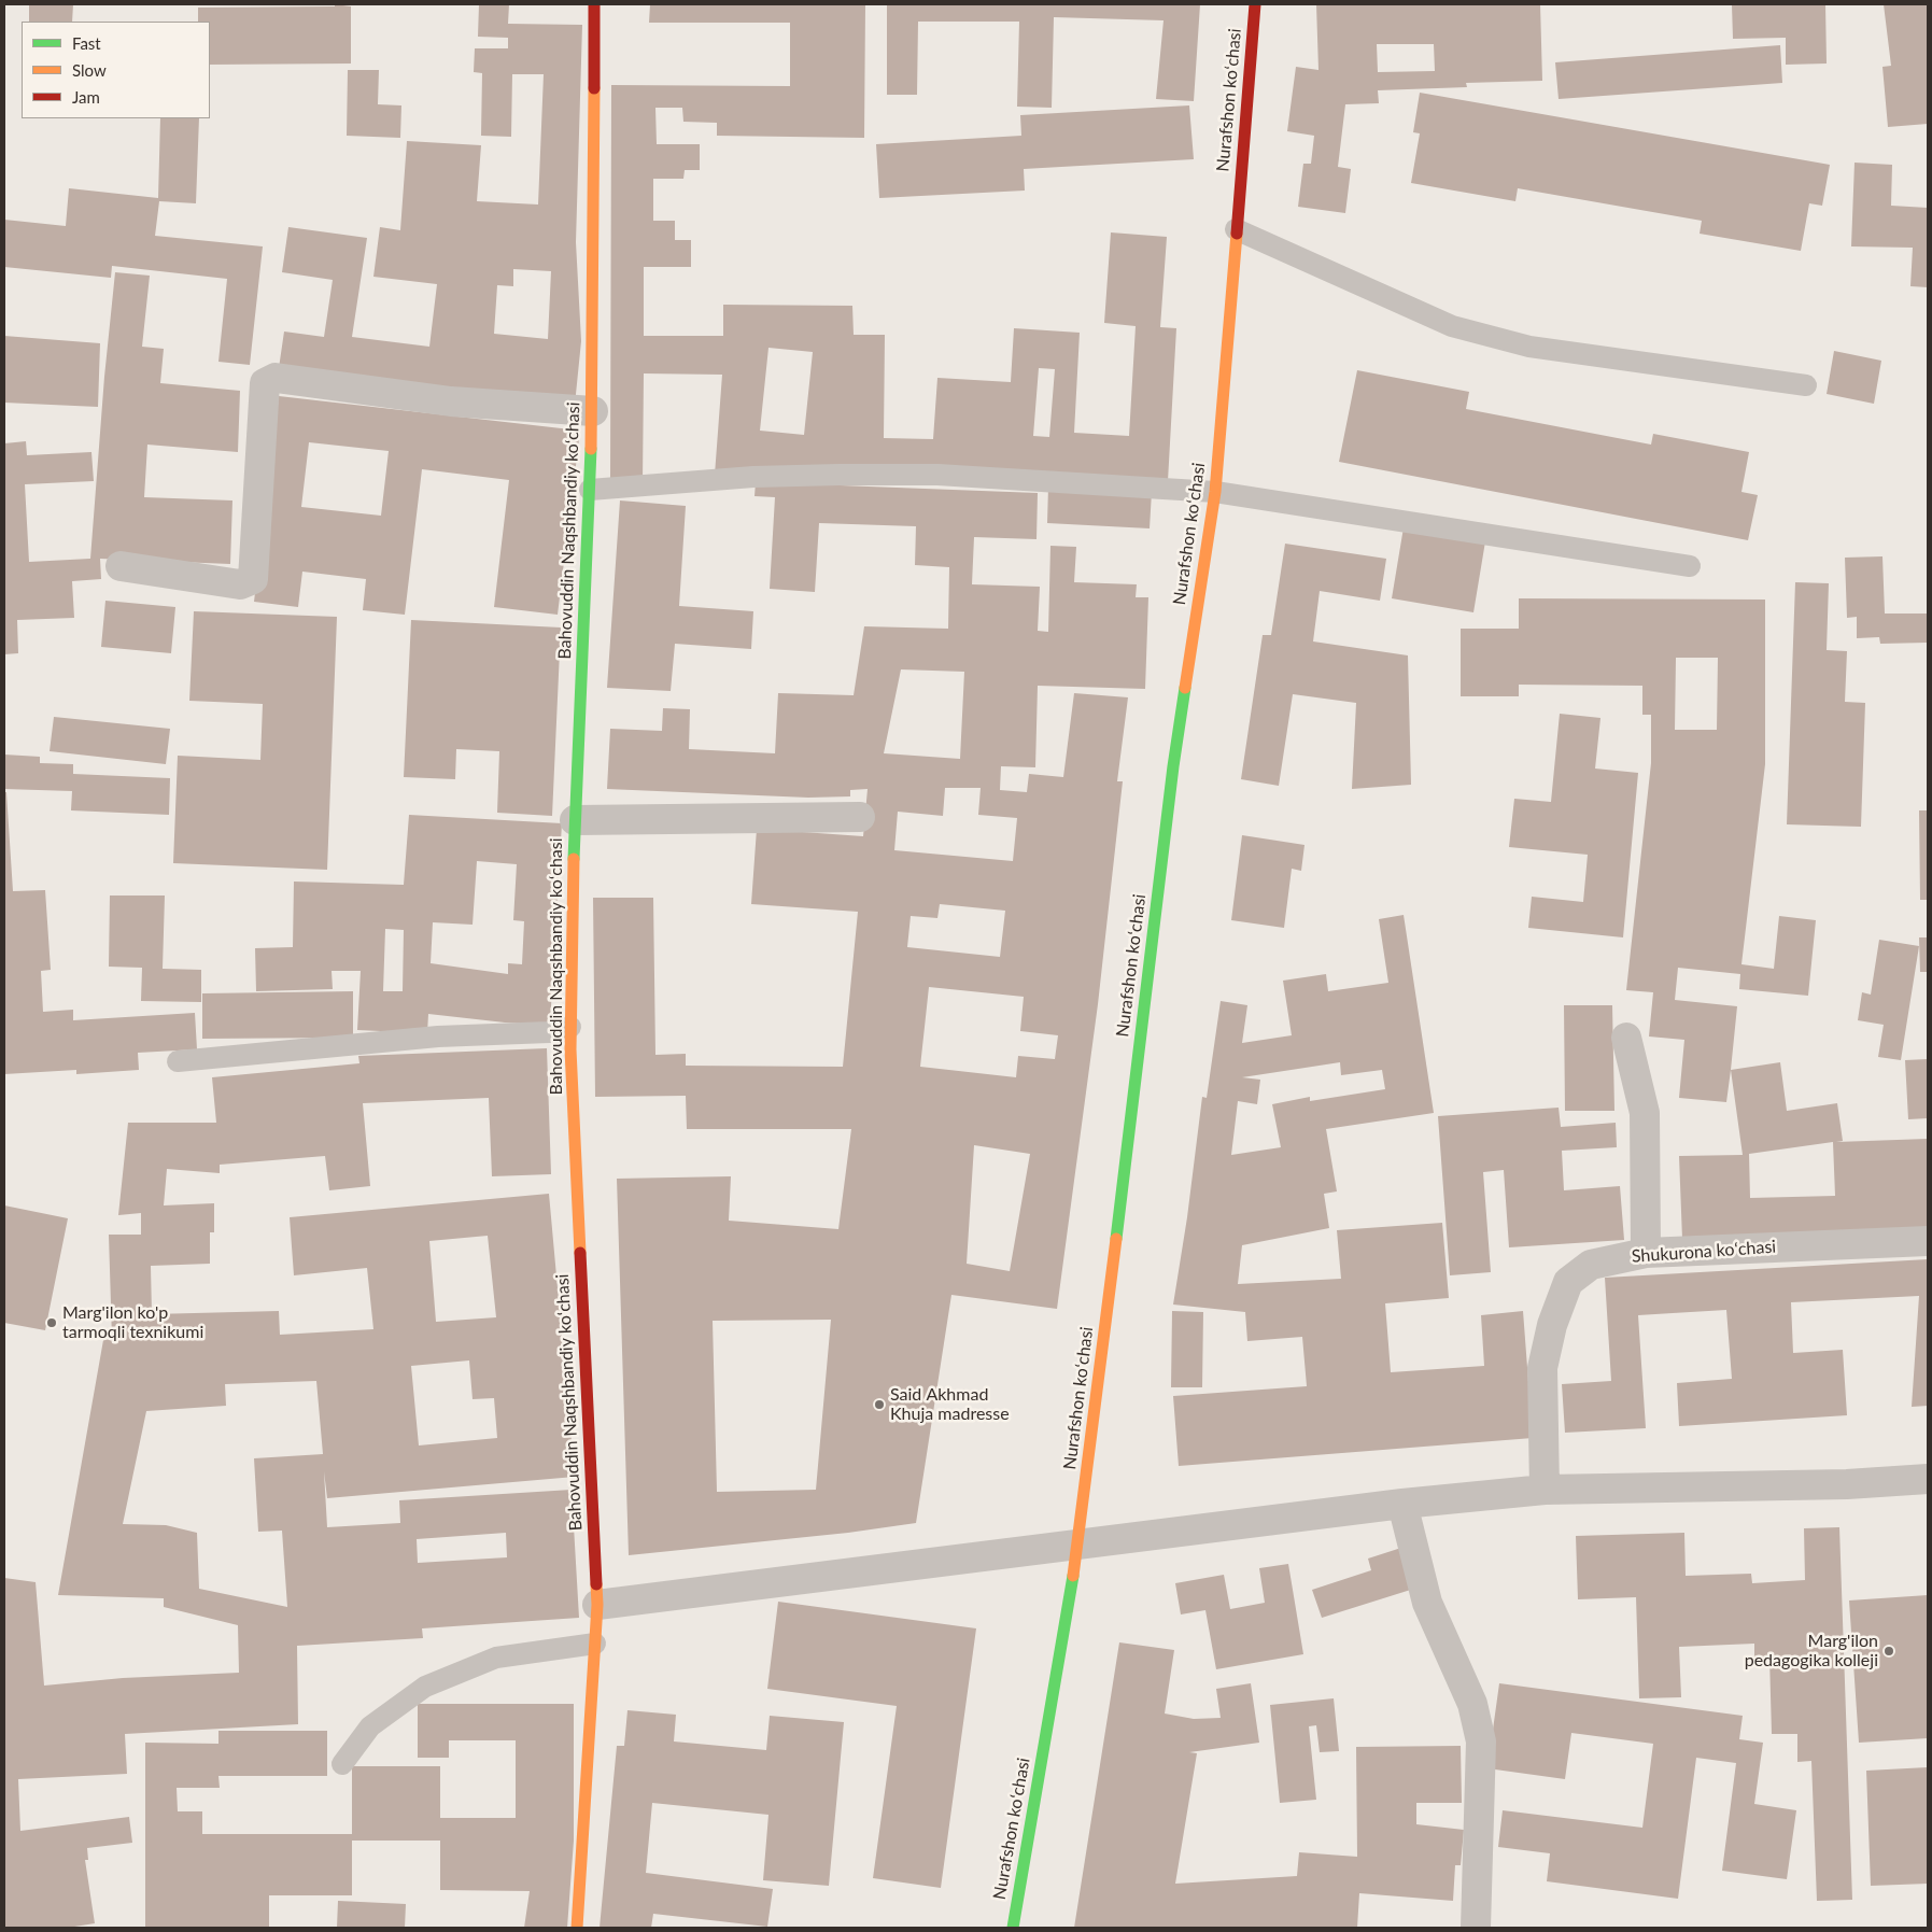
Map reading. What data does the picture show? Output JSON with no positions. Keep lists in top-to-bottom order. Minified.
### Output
{"streets":{"street":["Nurafshon koʻchasi","Bahovuddin Naqshbandiy koʻchasi","Shukurona koʻchasi"]},"places":["Marg'ilon ko'p tarmoqli texnikumi","Said Akhmad Khuja madresse","Marg'ilon pedagogika kolleji"],"legend":["Fast","Slow","Jam"]}
